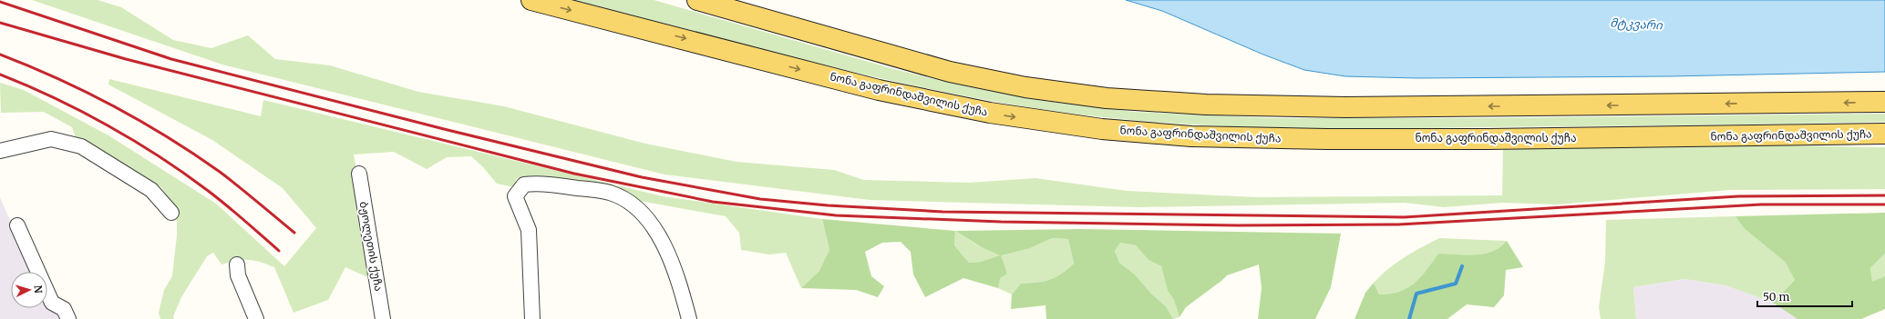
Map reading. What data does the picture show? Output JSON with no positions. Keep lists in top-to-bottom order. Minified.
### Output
{"streets":{"main road":["ნონა გაფრინდაშვილის ქუჩა"],"street":["ბჟოლეთის ქუჩა"]},"water":["მტკვარი"],"scale_bar":"50 m","north":"right"}
